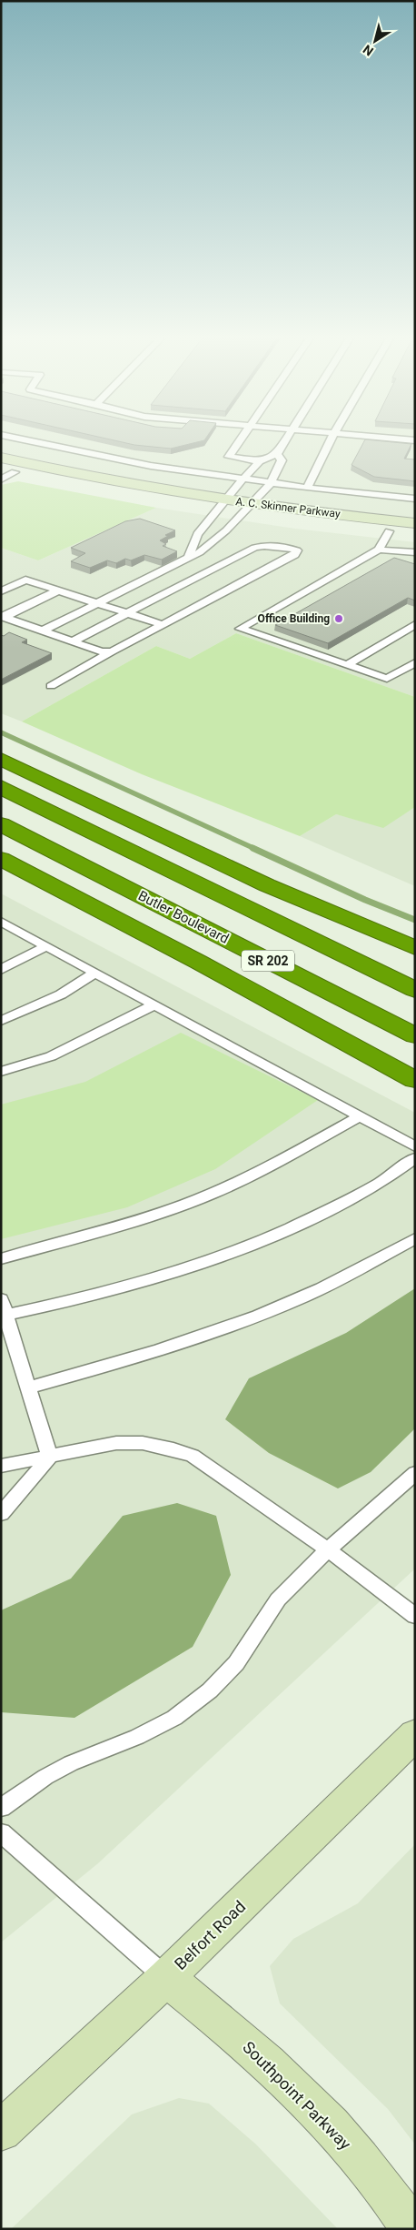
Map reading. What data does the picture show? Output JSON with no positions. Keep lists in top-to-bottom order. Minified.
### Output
{"streets":{"highway":["Butler Boulevard","SR 202"],"main road":["A. C. Skinner Parkway","Belfort Road","Southpoint Parkway"]},"crossings":[["Belfort Road","Southpoint Parkway"]],"places":["Office Building"],"north":"bottom left"}
